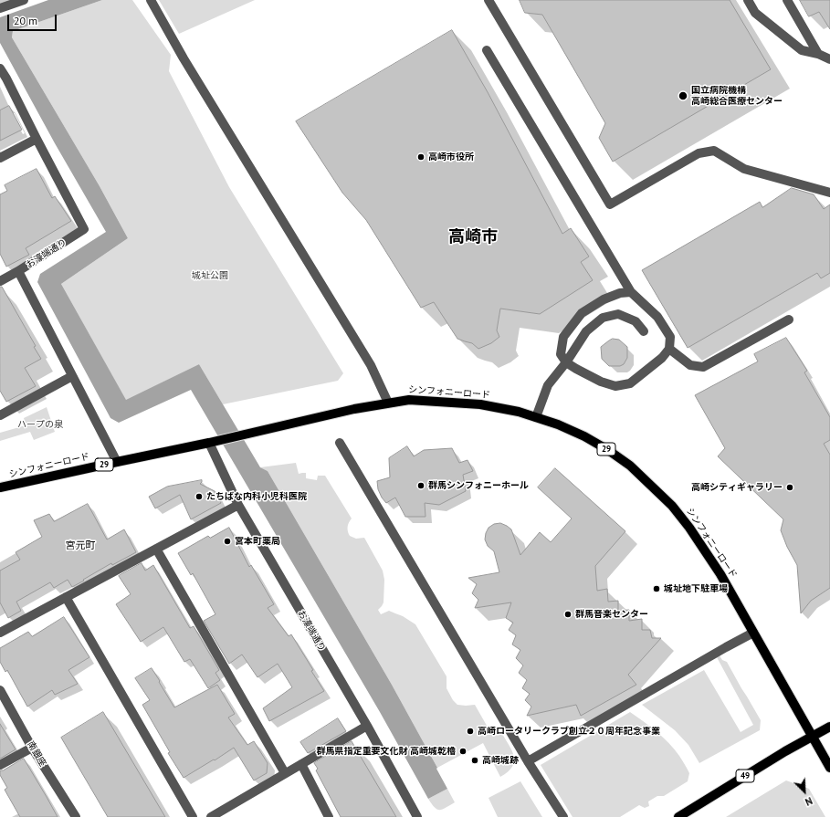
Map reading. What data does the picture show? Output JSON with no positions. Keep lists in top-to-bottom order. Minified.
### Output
{"streets":{"main road":["シンフォニーロード","29","49"],"street":["お濠端通り","南銀座"]},"crossings":[["お濠端通り","シンフォニーロード"],["シンフォニーロード","29"],["シンフォニーロード","49"],["29","49"]],"districts":["高崎市","宮元町"],"parks":["城址公園","ハープの泉"],"places":["国立病院機構 高崎総合医療センター","高崎市役所","群馬シンフォニーホール","高崎シティギャラリー","たちばな内科小児科医院","宮本町薬局","城址地下駐車場","群馬音楽センター","高崎ロータリークラブ創立２０周年記念事業","群馬県指定重要文化財 高崎城乾櫓","高崎城跡"],"scale_bar":"20 m","north":"bottom right"}
